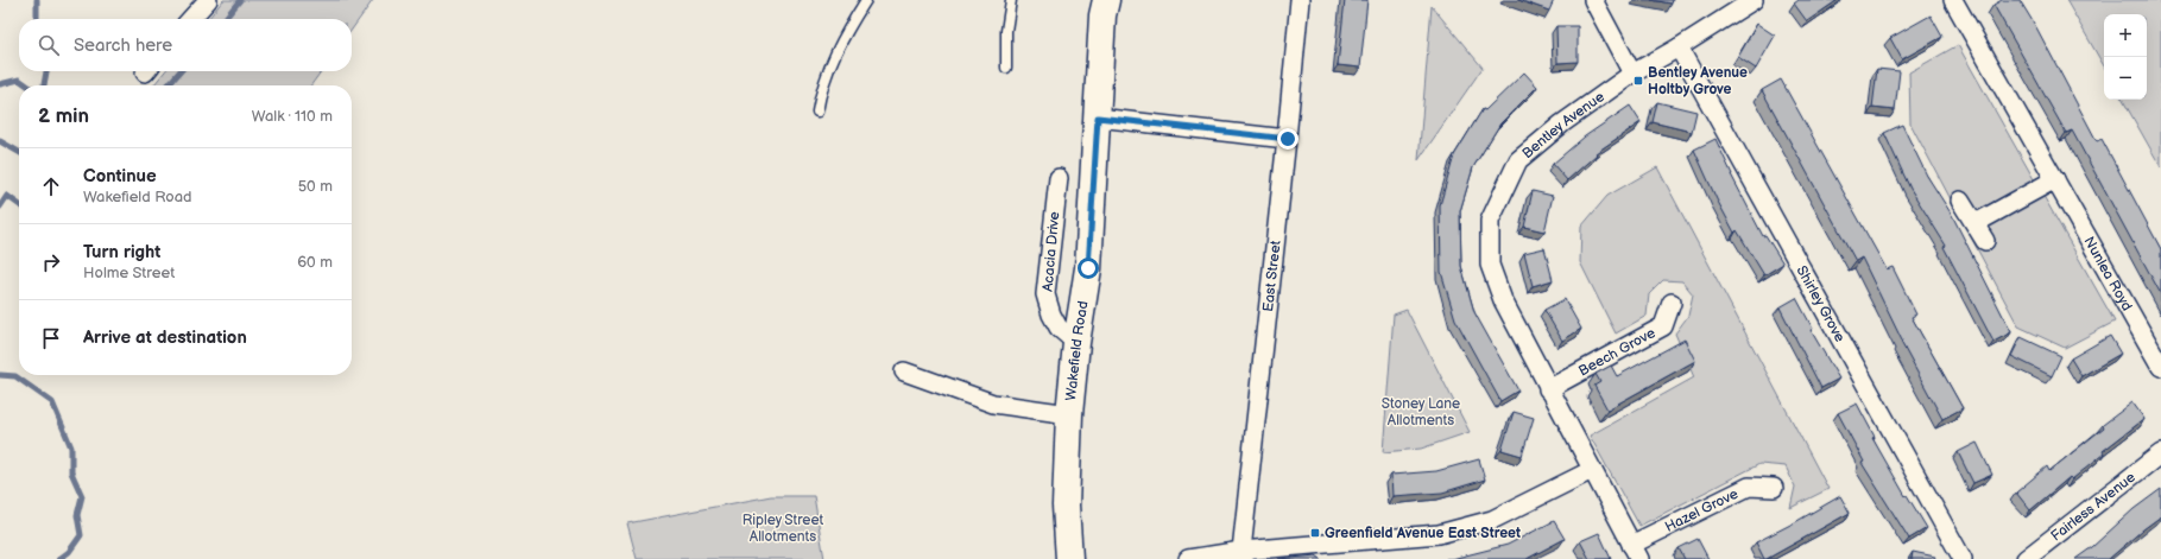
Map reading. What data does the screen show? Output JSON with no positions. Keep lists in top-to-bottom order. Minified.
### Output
{"streets":{"main road":["Wakefield Road"],"street":["Bentley Avenue","Acacia Drive","Nunlea Royd","East Street","Shirley Grove","Beech Grove","Fairless Avenue","Hazel Grove"]},"crossings":[["Bentley Avenue","Shirley Grove"],["Bentley Avenue","Beech Grove"],["Acacia Drive","Wakefield Road"]],"parks":["Stoney Lane Allotments","Ripley Street Allotments"],"places":{"transit":["Bentley Avenue Holtby Grove","Greenfield Avenue East Street"]},"page":{"map_buttons":["+","−"],"search":"Search here","heading":["2 min","Walk · 110 m"],"list":[["Continue","Wakefield Road","50 m"],["Turn right","Holme Street","60 m"],"Arrive at destination"]}}
